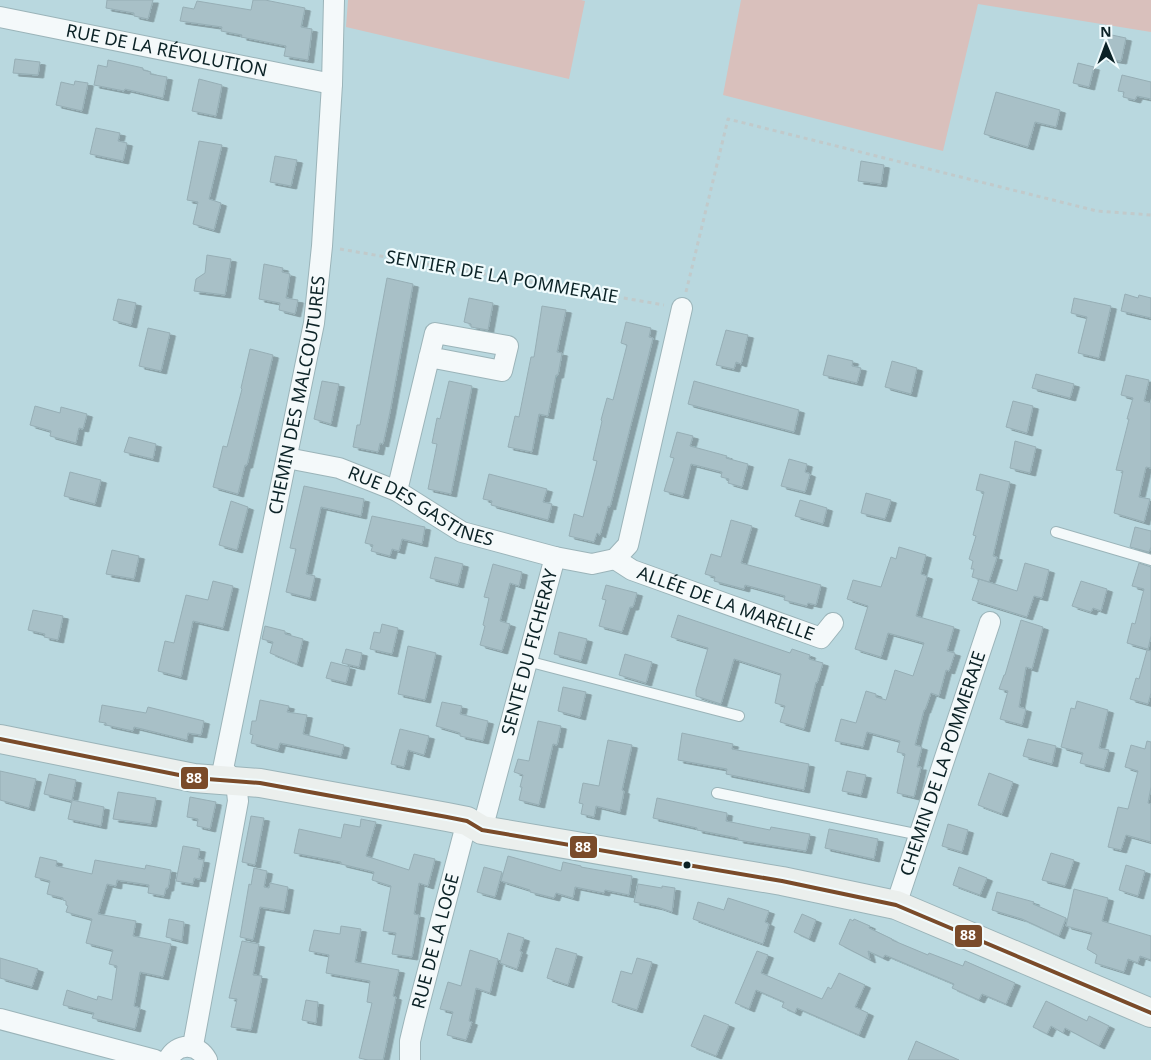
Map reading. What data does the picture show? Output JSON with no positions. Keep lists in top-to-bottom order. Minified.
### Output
{"streets":{"street":["RUE DE LA RÉVOLUTION","CHEMIN DES MALCOUTURES","RUE DES GASTINES","ALLÉE DE LA MARELLE","SENTE DU FICHERAY","CHEMIN DE LA POMMERAIE","RUE DE LA LOGE"],"path":["SENTIER DE LA POMMERAIE"]},"crossings":[["RUE DE LA RÉVOLUTION","CHEMIN DES MALCOUTURES"],["SENTIER DE LA POMMERAIE","CHEMIN DES MALCOUTURES"],["CHEMIN DES MALCOUTURES","RUE DES GASTINES"],["RUE DES GASTINES","SENTE DU FICHERAY"],["ALLÉE DE LA MARELLE","SENTE DU FICHERAY"],["SENTE DU FICHERAY","RUE DE LA LOGE"]],"lines":["transit line 88"],"north":"top"}
